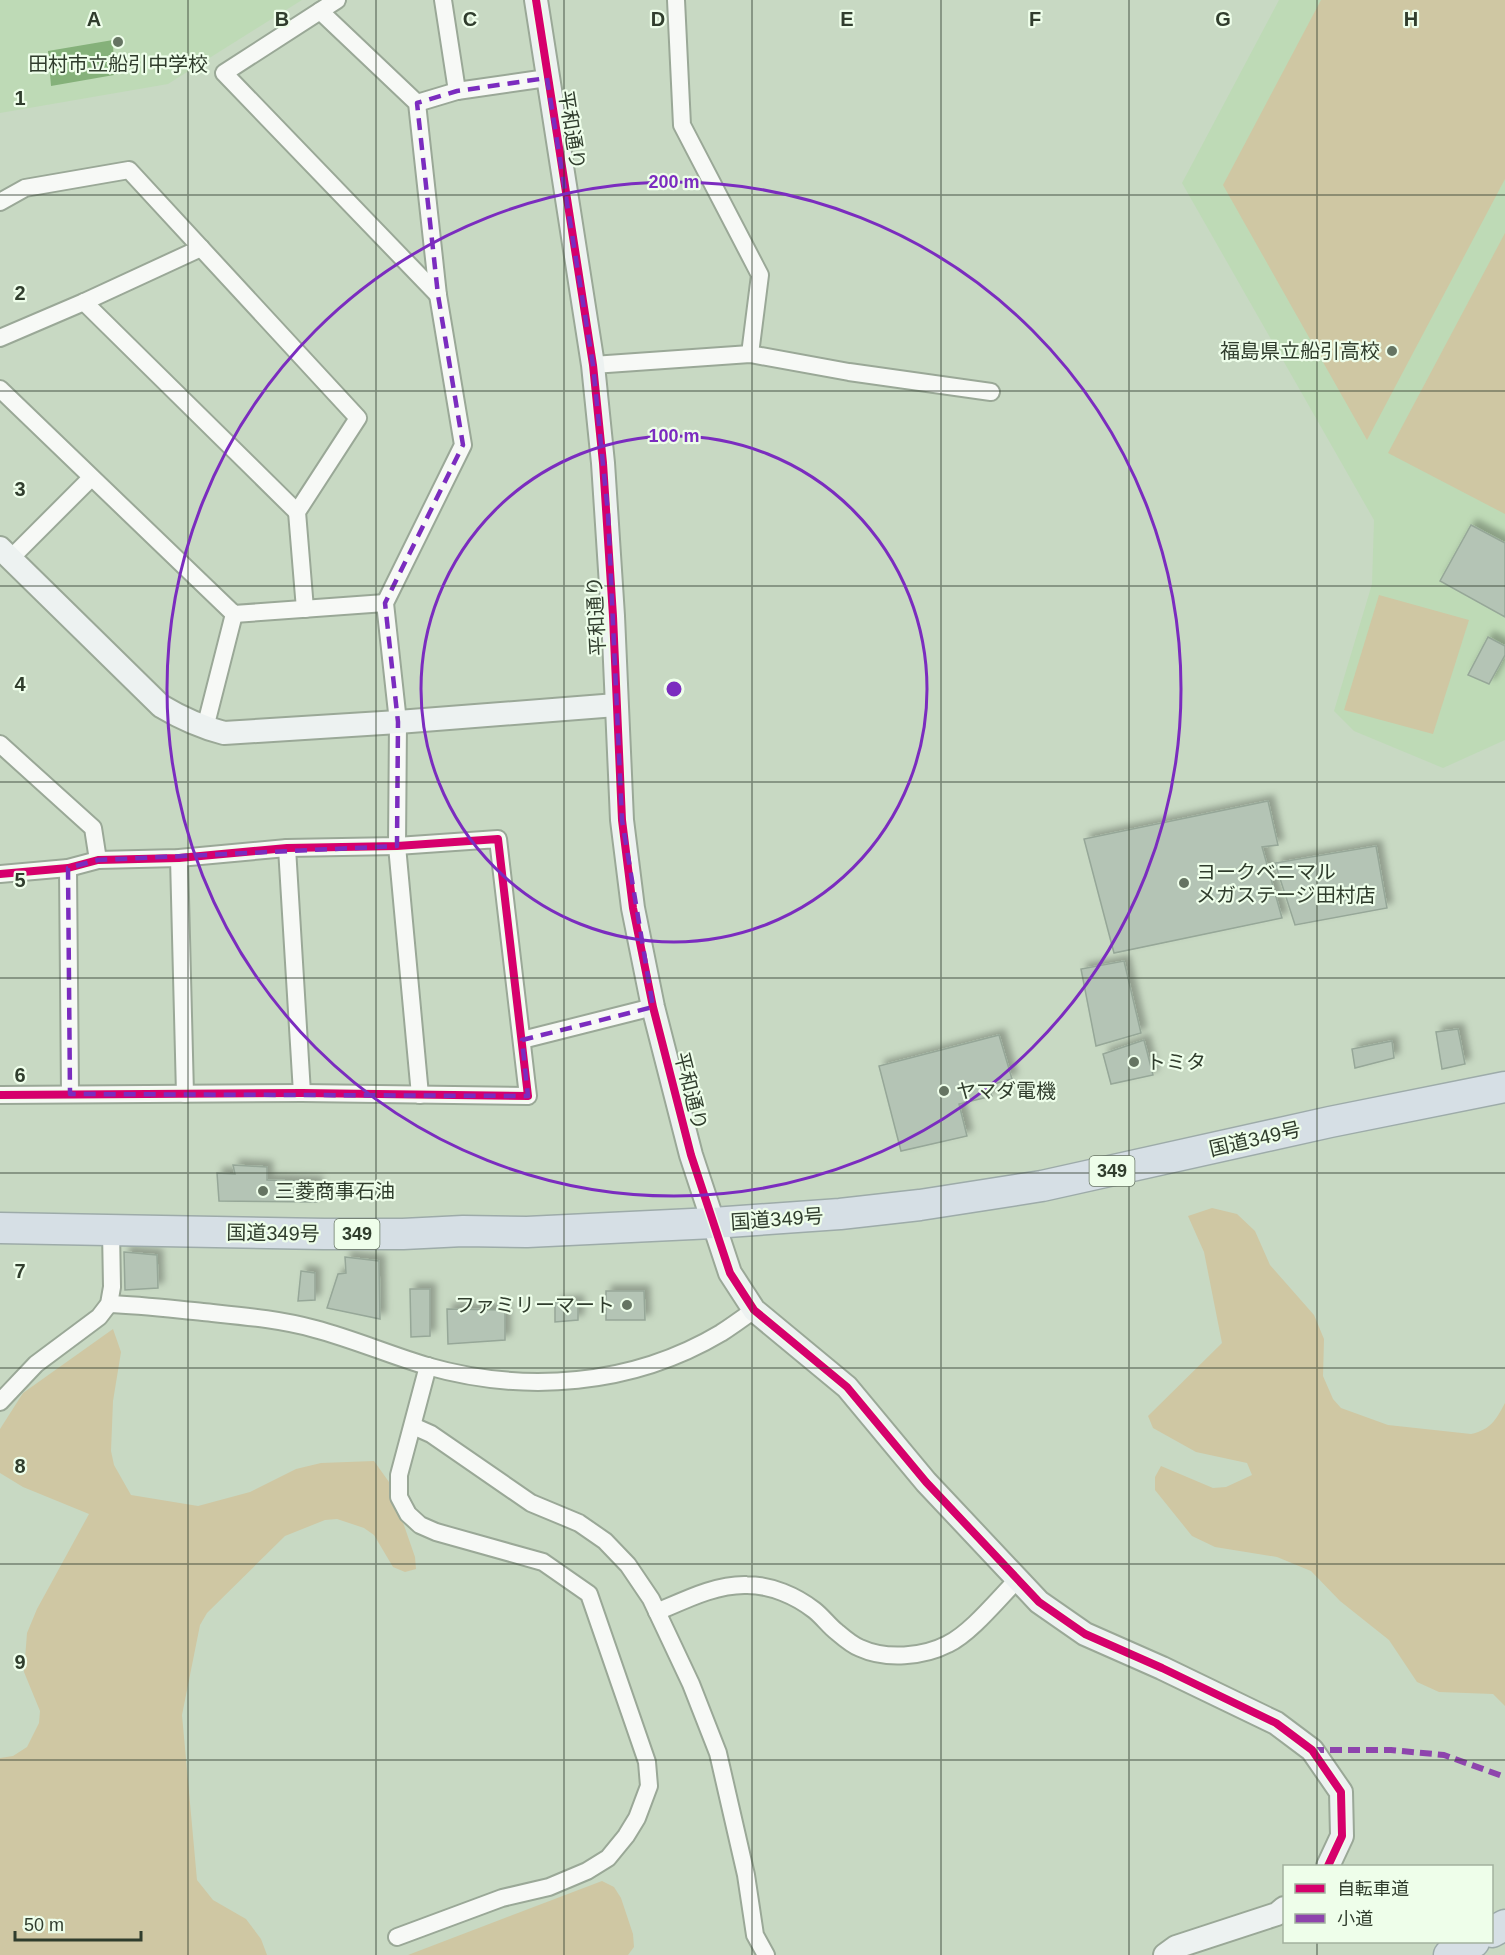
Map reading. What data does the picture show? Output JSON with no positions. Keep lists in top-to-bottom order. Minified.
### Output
{"streets":{"highway":["国道349号","349"],"street":["平和通り"]},"crossings":[["平和通り","国道349号"]],"places":["田村市立船引中学校","福島県立船引高校","ヨークベニマル メガステージ田村店","トミタ","ヤマダ電機","三菱商事石油","ファミリーマート"],"legend":["自転車道","小道"],"scale_bar":"50 m","grid":{"columns":["A","B","C","D","E","F","G","H"],"rows":["1","2","3","4","5","6","7","8","9"]},"rings":["200 m","100 m"]}
